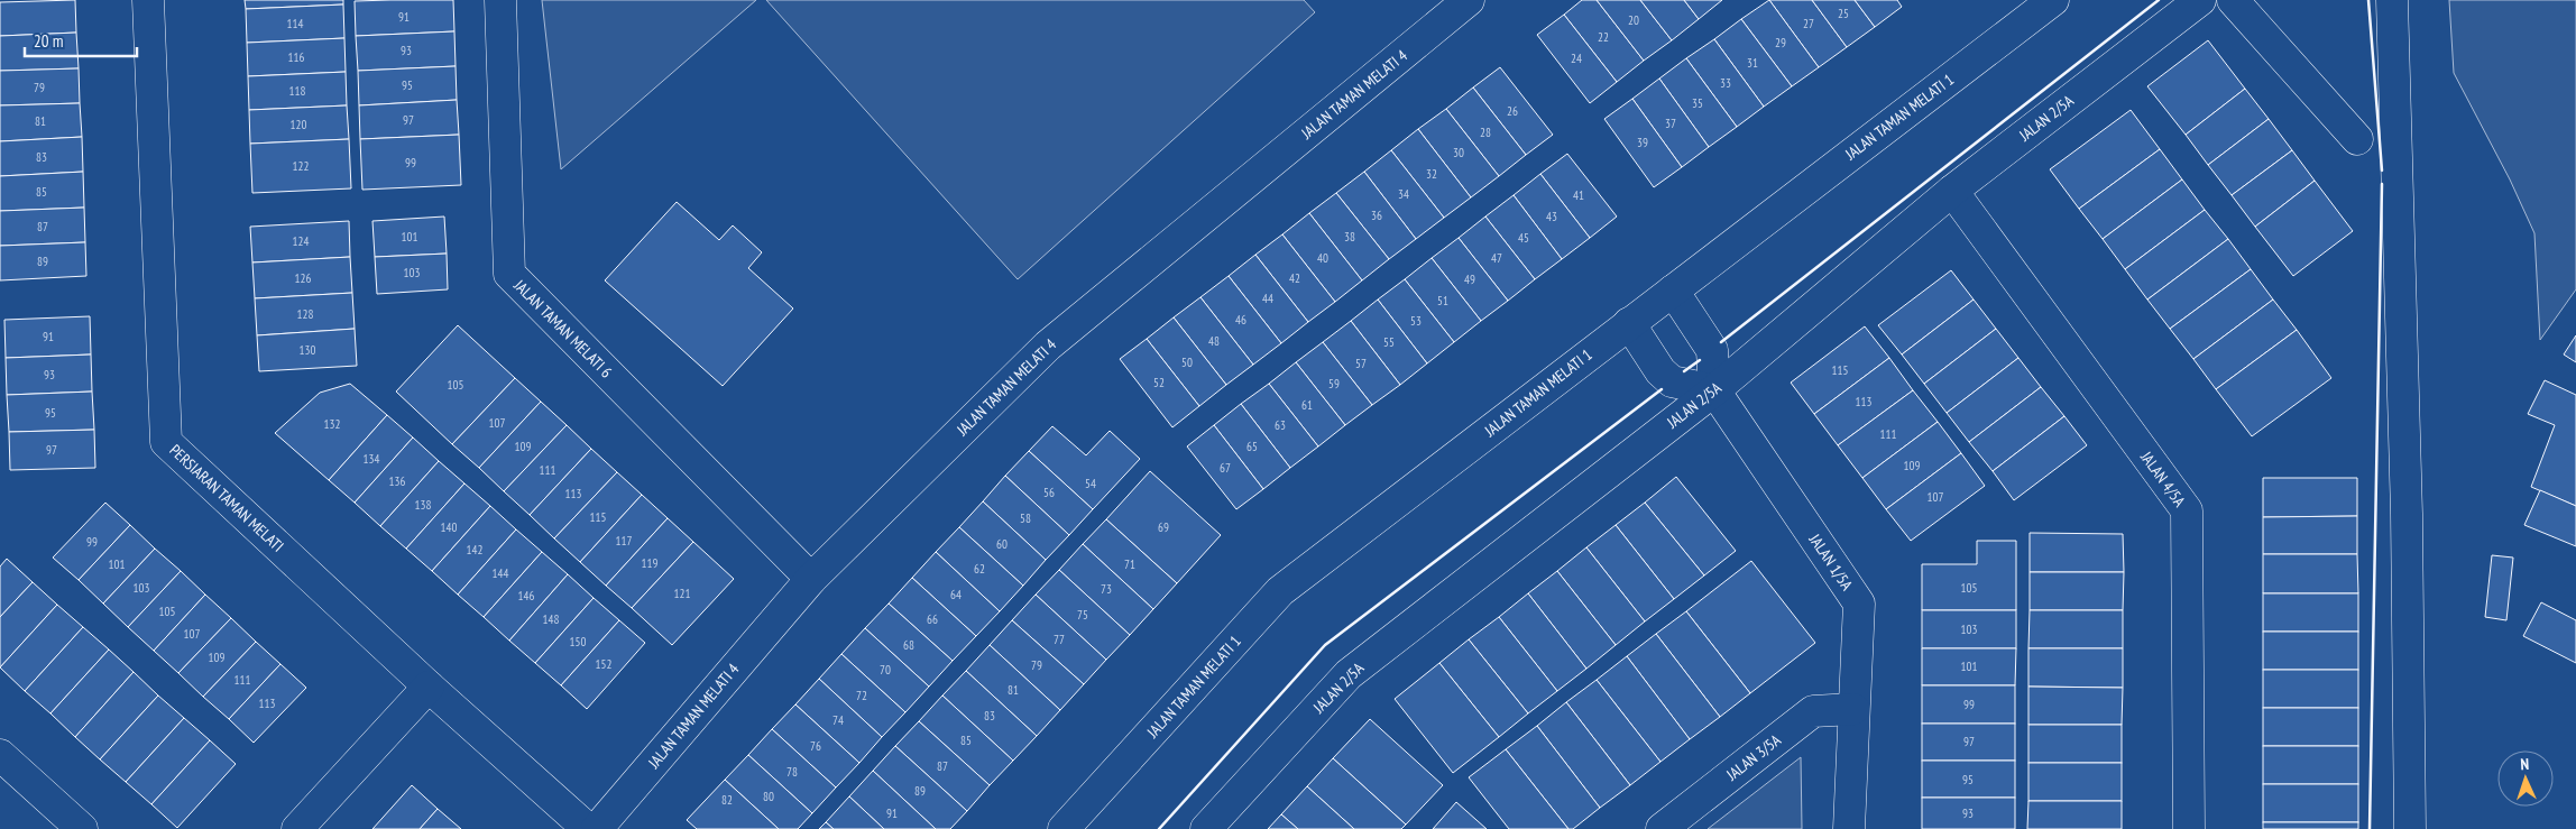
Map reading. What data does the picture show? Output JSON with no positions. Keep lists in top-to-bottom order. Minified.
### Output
{"streets":{"street":["JALAN TAMAN MELATI 4","JALAN TAMAN MELATI 1","JALAN 2/5A","JALAN TAMAN MELATI 6","JALAN 4/5A","PERSIARAN TAMAN MELATI","JALAN 1/5A","JALAN 3/5A"]},"crossings":[["JALAN TAMAN MELATI 4","JALAN TAMAN MELATI 6"],["JALAN 2/5A","JALAN 4/5A"],["JALAN 2/5A","JALAN 1/5A"],["JALAN 1/5A","JALAN 3/5A"]],"house_numbers":["25","91","20","114","27","22","29","93","116","24","31","33","95","79","118","35","26","97","81","37","120","28","39","30","83","99","122","32","85","34","41","36","43","87","101","38","45","124","40","47","89","103","126","42","49","44","51","128","46","53","91","48","55","130","50","57","115","93","52","59","105","113","61","95","107","132","63","111","109","65","97","134","109","67","111","136","54","56","113","107","138","115","58","140","69","117","99","60","142","119","101","71","62","144","103","105","73","121","64","146","105","75","148","66","103","107","77","150","68","109","152","79","101","70","111","81","72","113","99","83","74","85","97","76","87","78","95","89","80","82","91","93"],"scale_bar":"20 m","north":"top"}
